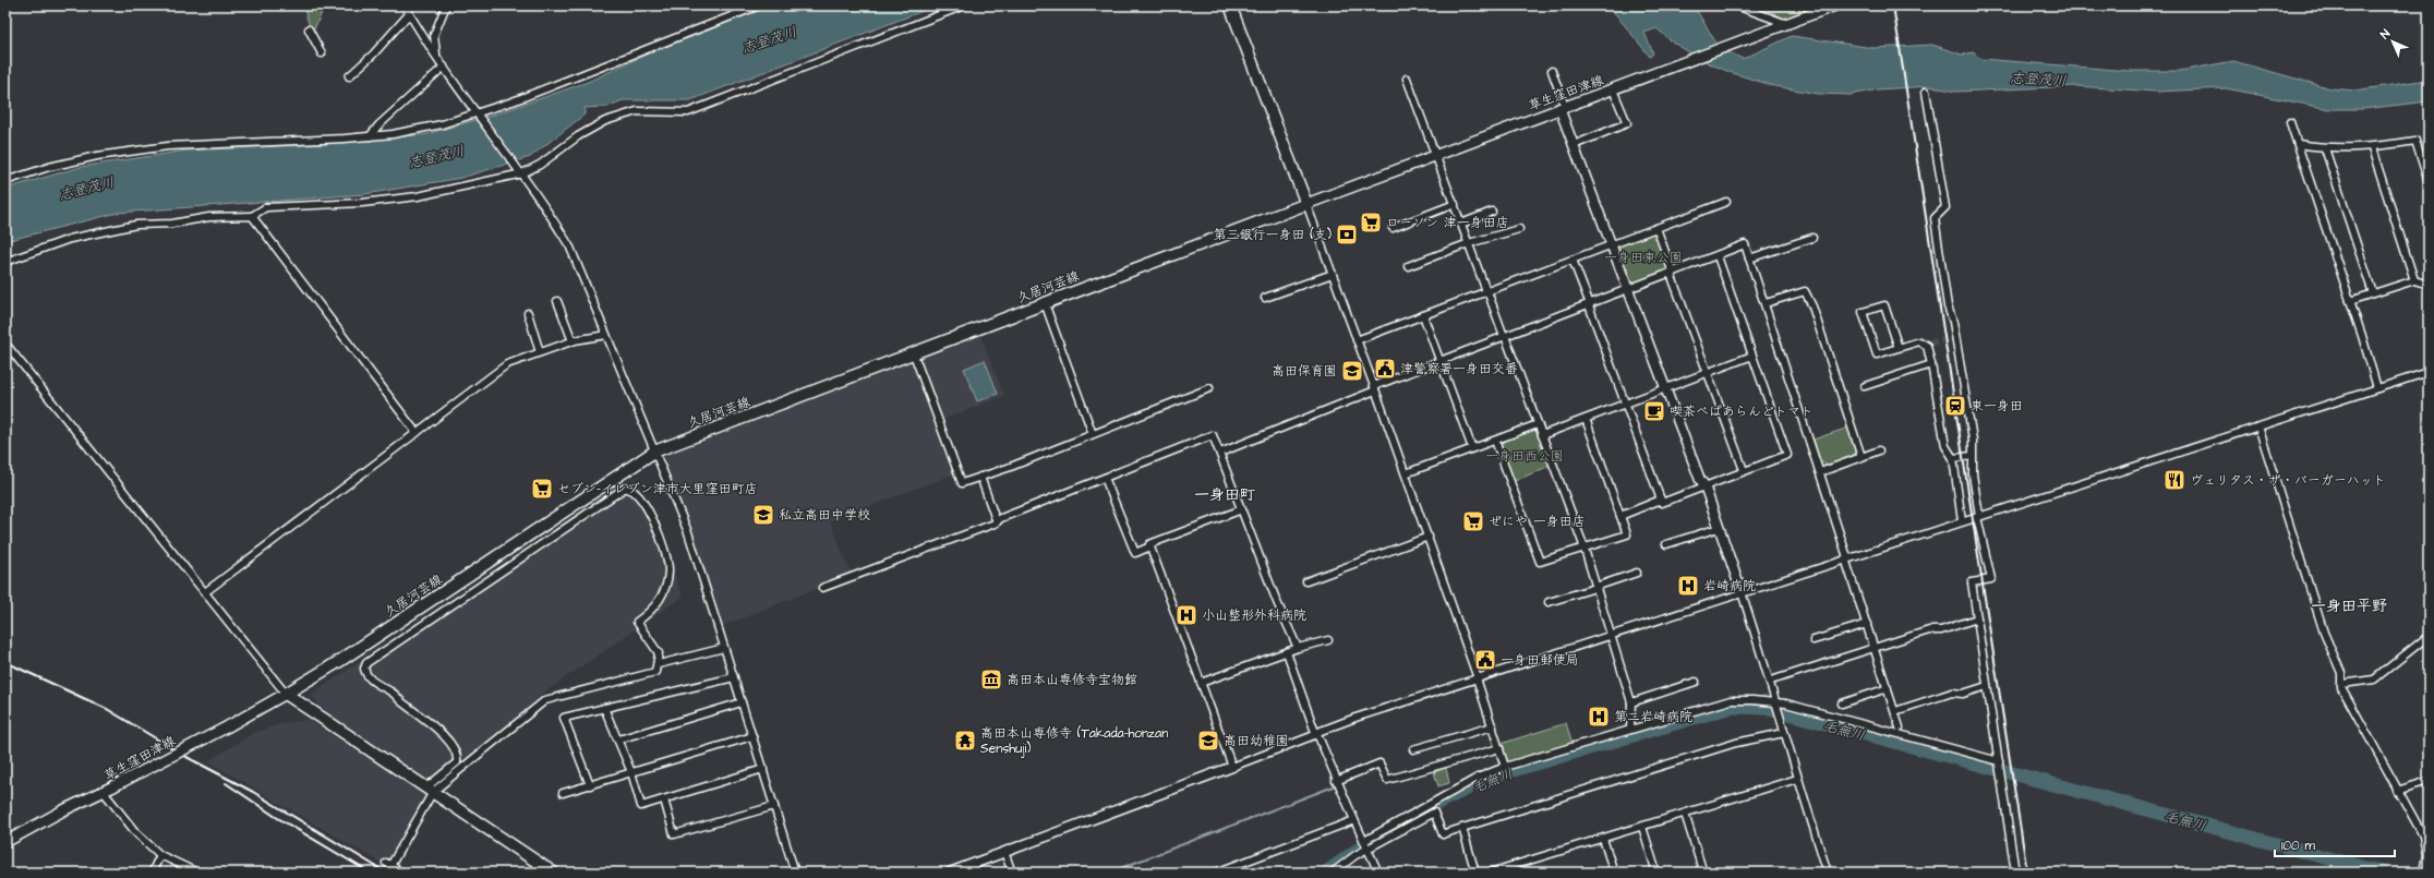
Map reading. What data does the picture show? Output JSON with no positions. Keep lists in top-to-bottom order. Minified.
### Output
{"streets":{"main road":["草生窪田津線","久居河芸線"]},"crossings":[["草生窪田津線","久居河芸線"]],"districts":["一身田町","一身田平野"],"water":["志登茂川","毛無川"],"parks":["一身田東公園","一身田西公園"],"places":{"supermarket":["ローソン 津一身田店","セブン-イレブン津市大里窪田町店","ぜにや 一身田店"],"bank":["第三銀行一身田 (支)"],"public building":["津警察署一身田交番","一身田郵便局"],"school or university":["高田保育園","私立高田中学校","高田幼稚園"],"station":["東一身田"],"cafe":["喫茶べぱあらんどトマト"],"restaurant":["ヴェリタス・ザ・バーガーハット"],"hospital":["岩崎病院","小山整形外科病院","第二岩崎病院"],"museum":["高田本山専修寺宝物館"],"temple":["高田本山専修寺 (Takada-honzan Senshuji)"]},"scale_bar":"100 m","north":"top left"}
